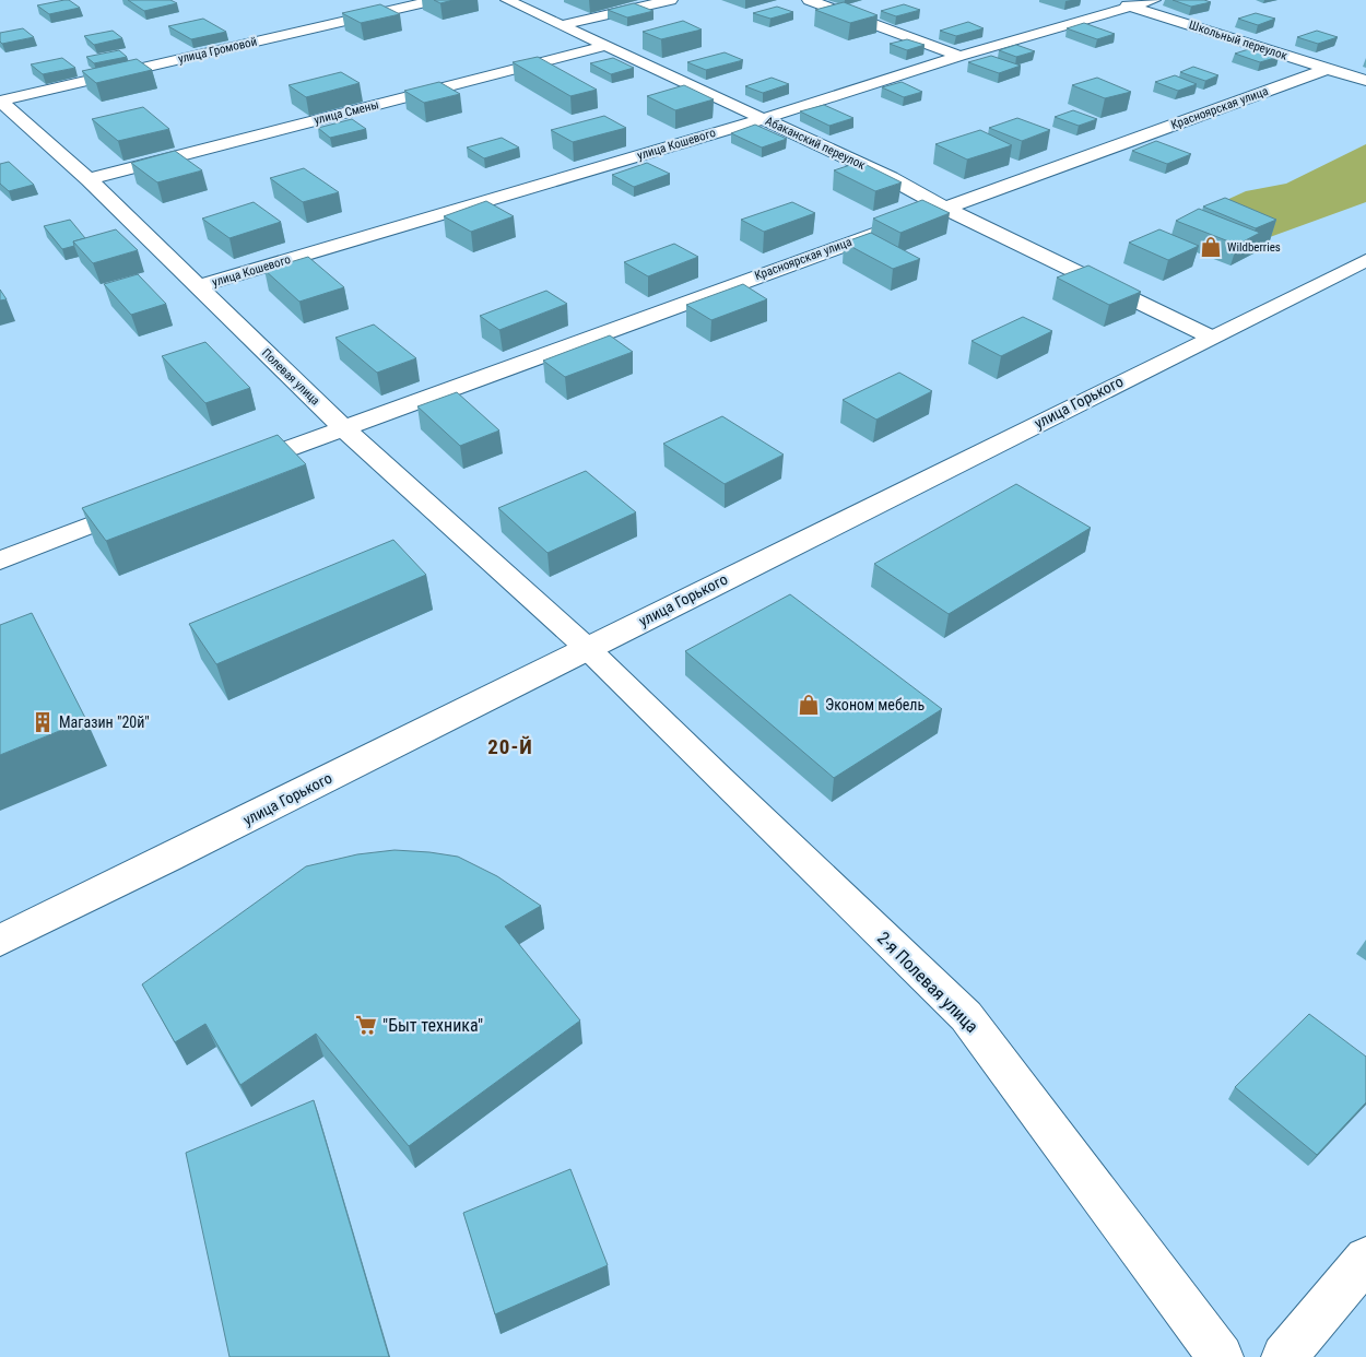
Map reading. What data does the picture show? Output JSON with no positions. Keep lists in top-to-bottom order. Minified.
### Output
{"streets":{"street":["Школьный переулок","улица Громовой","Красноярская улица","улица Смены","Абаканский переулок","улица Кошевого","Полевая улица","улица Горького","2-я Полевая улица"]},"crossings":[["Школьный переулок","Красноярская улица"],["Школьный переулок","улица Кошевого"],["улица Громовой","Полевая улица"],["Красноярская улица","Абаканский переулок"],["Красноярская улица","Полевая улица"],["улица Смены","Абаканский переулок"],["улица Смены","Полевая улица"],["Абаканский переулок","улица Кошевого"],["Абаканский переулок","улица Горького"],["улица Кошевого","Полевая улица"],["Полевая улица","улица Горького"],["Полевая улица","2-я Полевая улица"],["улица Горького","2-я Полевая улица"]],"districts":["20-Й"],"places":{"shop":["Wildberries","Эконом мебель"],"building":["Магазин \"20й\""],"supermarket":["\"Быт техника\""]}}
